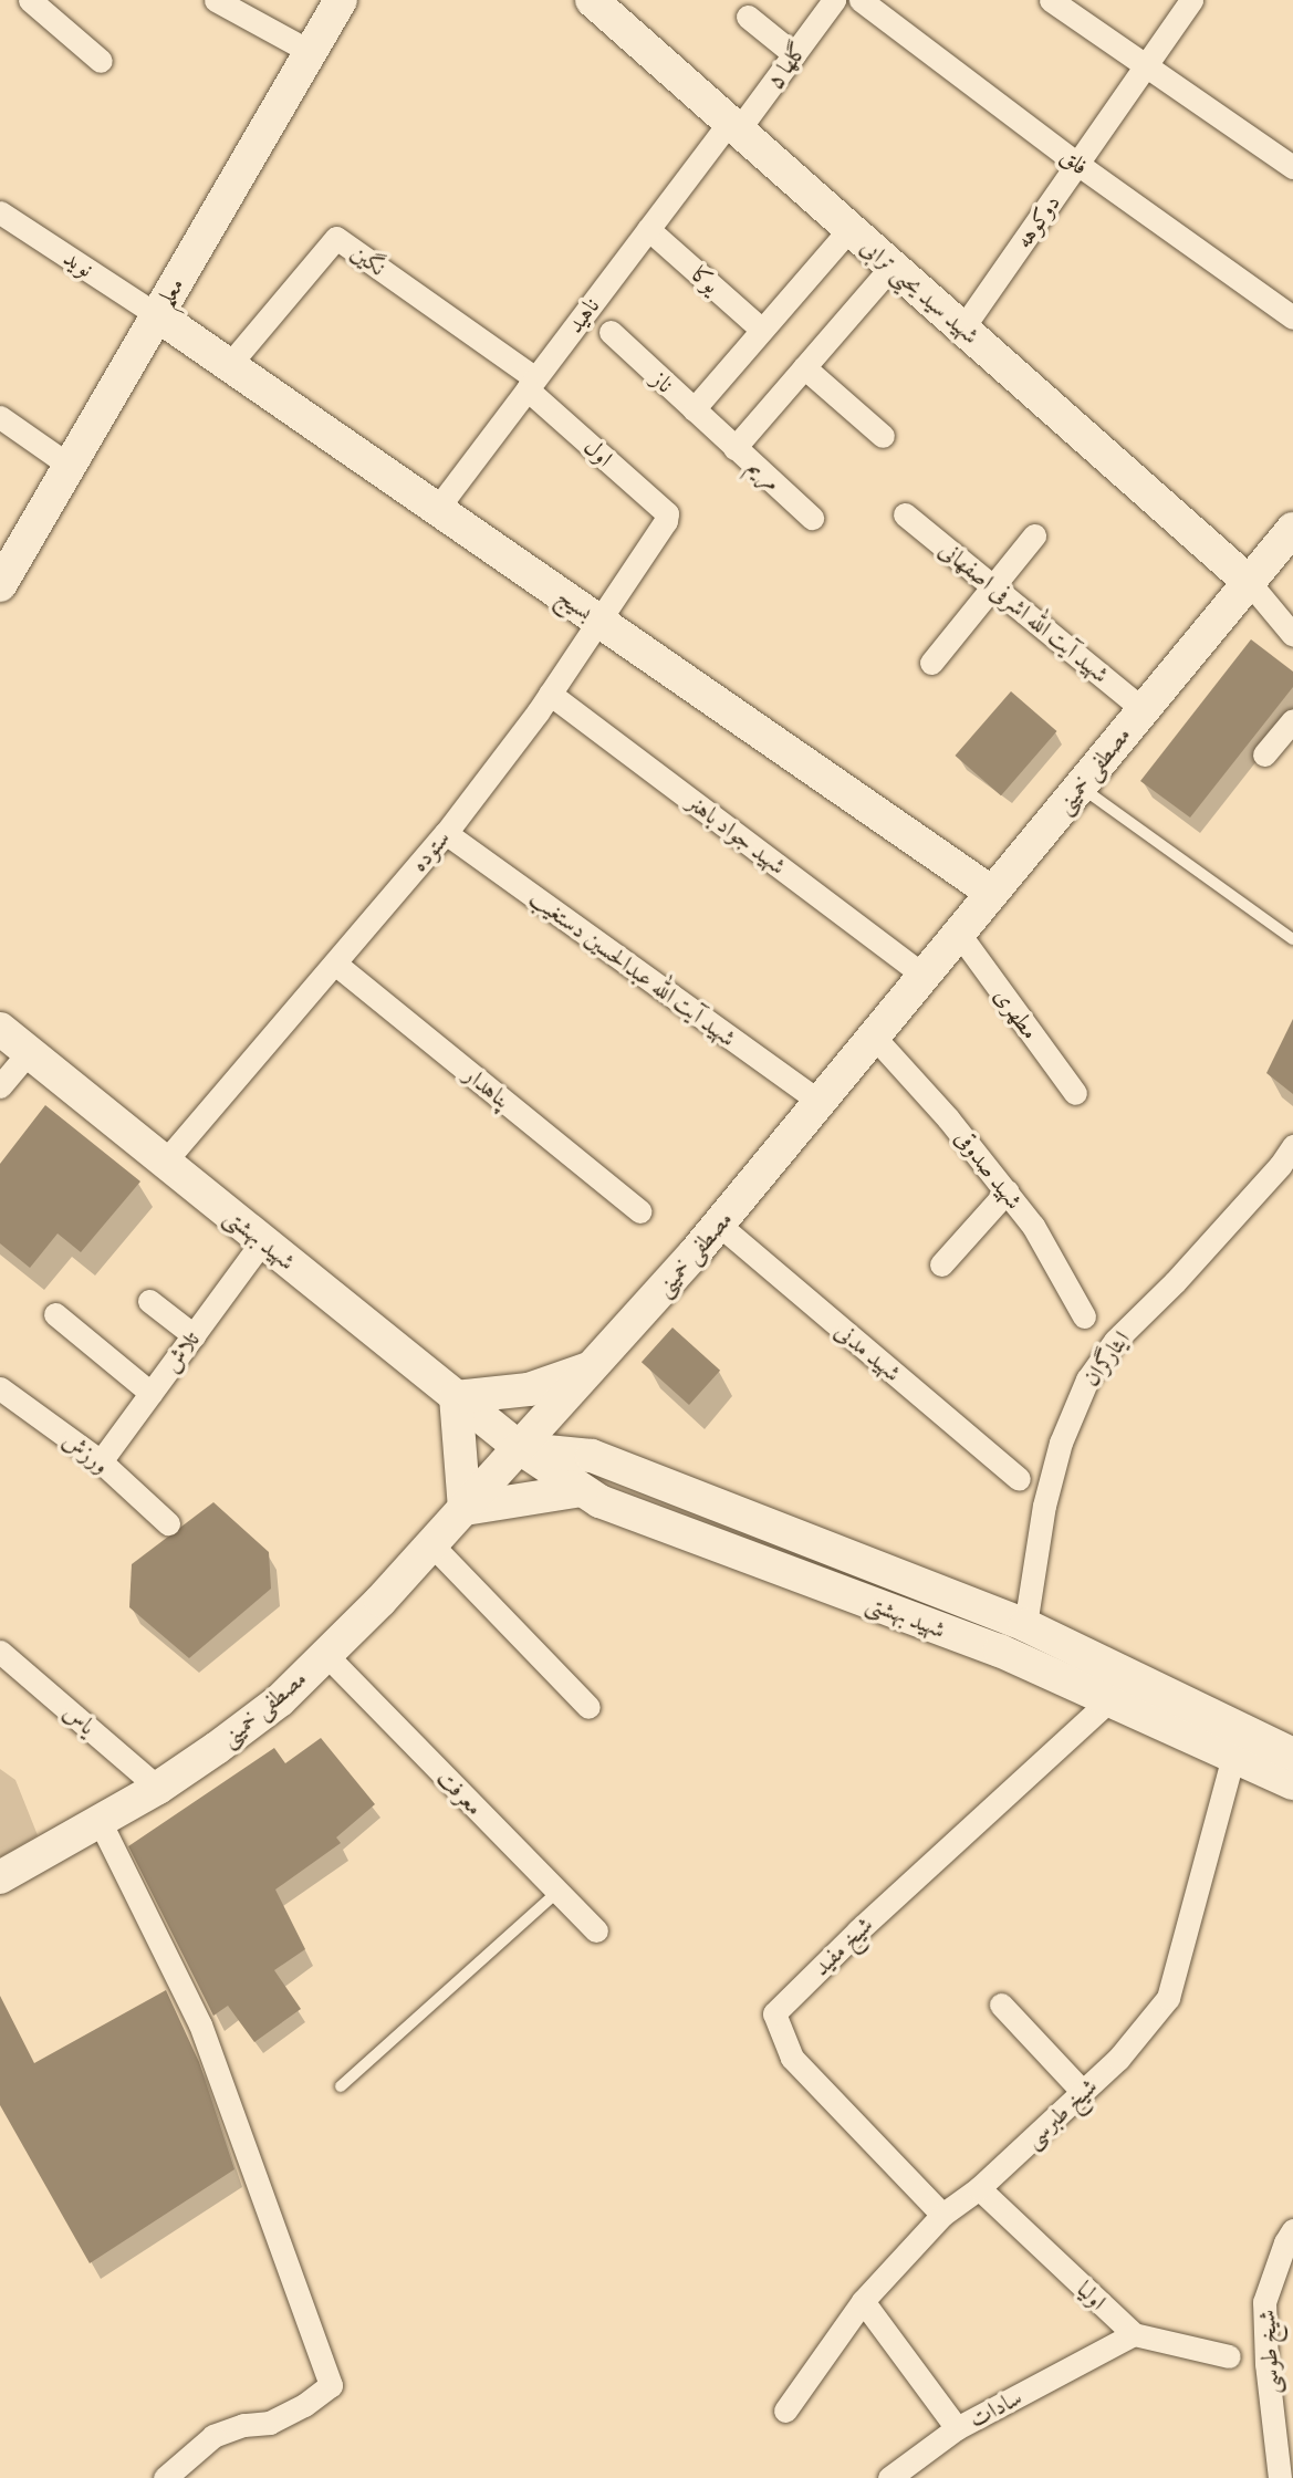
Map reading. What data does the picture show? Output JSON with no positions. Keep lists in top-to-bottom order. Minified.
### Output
{"streets":{"main road":["شهید سید یحیی ترابی","معلم","بسیج","مصطفی خمینی","شهید بهشتی"],"street":["گلها ۵","فلق","دوکوهه","نگین","نوید","یوکا","ناهید","ناز","اول","مریم","شهید آیت الله اشرفی اصفهانی","شهید جواد باهنر","ستوده","شهید آیت الله عبدالحسین دستغیب","مطهری","پناهدار","شهید صدوقی","تلاش","شهید مدنی","ایثارگران","ورزش","یاس","معرفت","شیخ مفید","شیخ طبرسی","اولیا","شیخ طوسی","سادات"]},"crossings":[["گلها ۵","شهید سید یحیی ترابی"],["گلها ۵","ناهید"],["فلق","دوکوهه"],["دوکوهه","شهید سید یحیی ترابی"],["نگین","ناهید"],["نگین","اول"],["نگین","بسیج"],["نوید","معلم"],["نوید","بسیج"],["یوکا","ناهید"],["شهید سید یحیی ترابی","ناهید"],["شهید سید یحیی ترابی","مصطفی خمینی"],["معلم","بسیج"],["ناهید","اول"],["ناهید","بسیج"],["ناز","مریم"],["اول","ستوده"],["بسیج","مصطفی خمینی"],["بسیج","ستوده"],["شهید آیت الله اشرفی اصفهانی","مصطفی خمینی"],["مصطفی خمینی","شهید جواد باهنر"],["مصطفی خمینی","شهید آیت الله عبدالحسین دستغیب"],["مصطفی خمینی","مطهری"],["مصطفی خمینی","شهید صدوقی"],["مصطفی خمینی","شهید بهشتی"],["مصطفی خمینی","شهید مدنی"],["مصطفی خمینی","یاس"],["مصطفی خمینی","معرفت"],["شهید جواد باهنر","ستوده"],["ستوده","شهید آیت الله عبدالحسین دستغیب"],["ستوده","پناهدار"],["ستوده","شهید بهشتی"],["شهید بهشتی","تلاش"],["شهید بهشتی","ایثارگران"],["شهید بهشتی","شیخ مفید"],["شهید بهشتی","شیخ طبرسی"],["تلاش","ورزش"],["شیخ مفید","شیخ طبرسی"],["شیخ طبرسی","اولیا"],["شیخ طبرسی","سادات"],["اولیا","سادات"]]}
